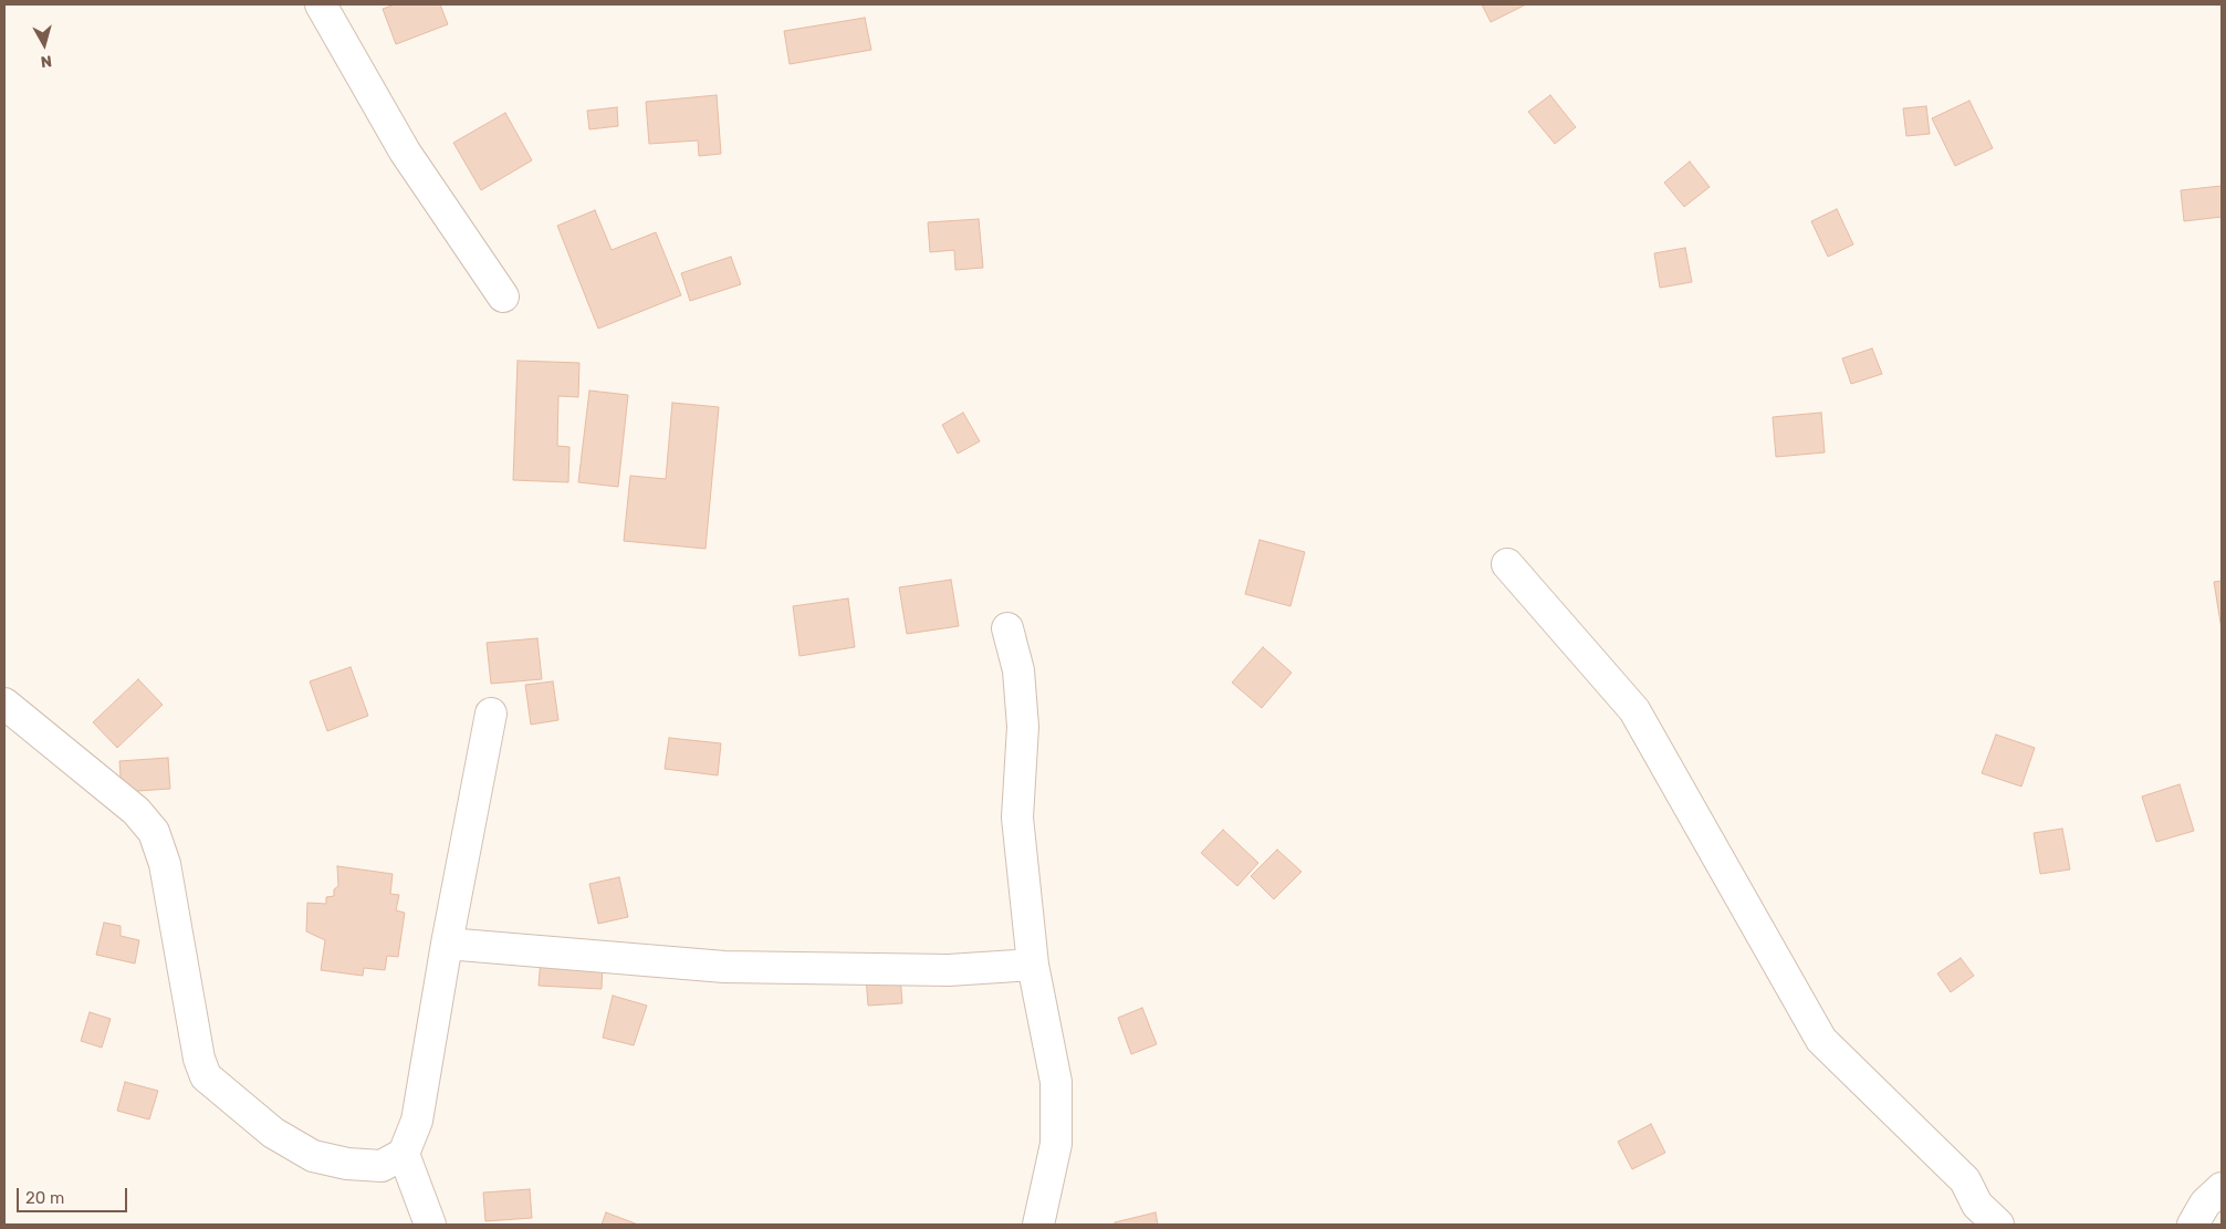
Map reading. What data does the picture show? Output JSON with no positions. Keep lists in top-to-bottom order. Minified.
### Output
{"scale_bar":"20 m","north":"bottom"}
